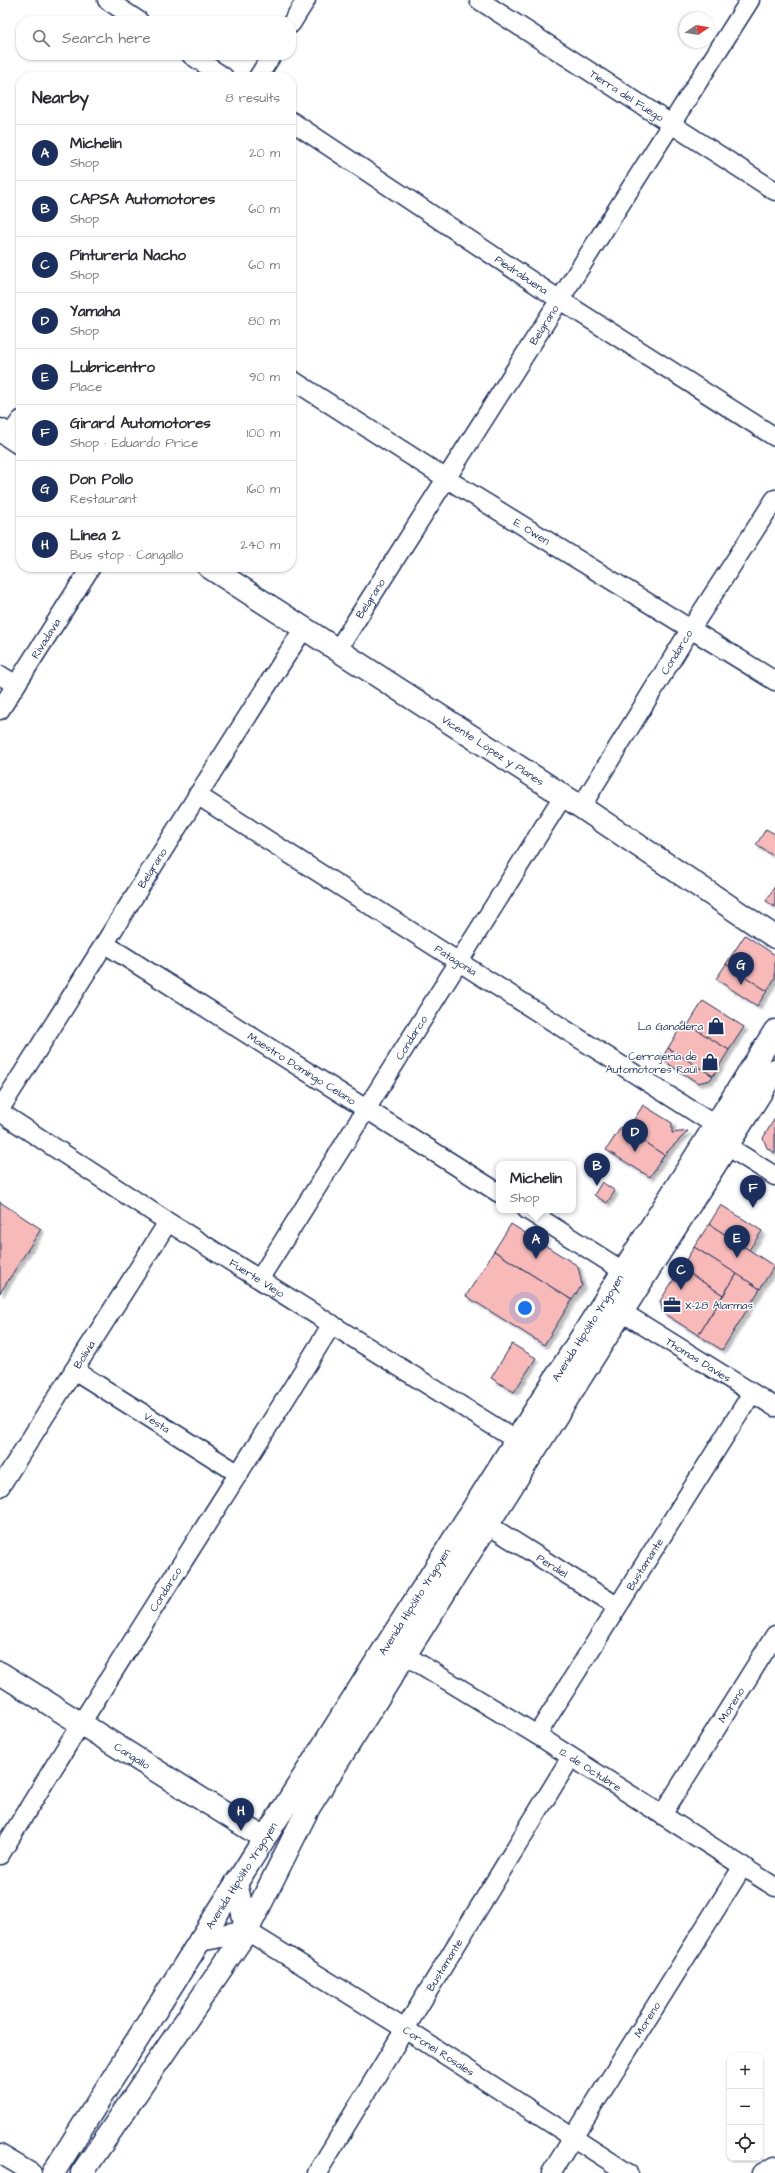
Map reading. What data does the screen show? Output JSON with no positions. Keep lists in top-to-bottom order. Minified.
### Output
{"streets":{"main road":["Vicente López y Planes","Avenida Hipólito Yrigoyen","Cangallo"],"street":["Tierra del Fuego","Piedrabuena","Belgrano","E. Owen","Rivadavia","Condarco","Patagonia","Maestro Domingo Celano","Fuerte Viejo","Bolivia","Thomas Davies","Vesta","Bustamante","Perdiel","Moreno","12 de Octubre","Coronel Rosales"]},"crossings":[["Tierra del Fuego","Belgrano"],["Piedrabuena","Belgrano"],["Belgrano","E. Owen"],["Belgrano","Vicente López y Planes"],["Belgrano","Patagonia"],["Belgrano","Maestro Domingo Celano"],["E. Owen","Condarco"],["Condarco","Vicente López y Planes"],["Condarco","Patagonia"],["Condarco","Maestro Domingo Celano"],["Condarco","Fuerte Viejo"],["Condarco","Vesta"],["Condarco","Cangallo"],["Patagonia","Avenida Hipólito Yrigoyen"],["Fuerte Viejo","Avenida Hipólito Yrigoyen"],["Fuerte Viejo","Bolivia"],["Avenida Hipólito Yrigoyen","Thomas Davies"],["Avenida Hipólito Yrigoyen","Perdiel"],["Avenida Hipólito Yrigoyen","Cangallo"],["Avenida Hipólito Yrigoyen","12 de Octubre"],["Avenida Hipólito Yrigoyen","Coronel Rosales"],["Bolivia","Vesta"],["Thomas Davies","Bustamante"],["Bustamante","Perdiel"],["Bustamante","12 de Octubre"],["Bustamante","Coronel Rosales"],["Moreno","12 de Octubre"],["Moreno","Coronel Rosales"]],"places":{"shop":["La Ganadera","Cerrajería de Automotores Raúl"],"office":["X-28 Alarmas"]},"north":"right","page":{"search":"Search here","heading":["Nearby","8 results"],"list":[{"mark":"A","name":"Michelin","note":"Shop","value":"20 m"},{"mark":"B","name":"CAPSA Automotores","note":"Shop","value":"60 m"},{"mark":"C","name":"Pinturería Nacho","note":"Shop","value":"60 m"},{"mark":"D","name":"Yamaha","note":"Shop","value":"80 m"},{"mark":"E","name":"Lubricentro","note":"Place","value":"90 m"},{"mark":"F","name":"Girard Automotores","note":"Shop · Eduardo Price","value":"100 m"},{"mark":"G","name":"Don Pollo","note":"Restaurant","value":"160 m"},{"mark":"H","name":"Línea 2","note":"Bus stop · Cangallo","value":"240 m"}],"pins":["G","D","B","F","E","A","C","H"],"popup":["Michelin","Shop"],"map_buttons":["+","−"]}}
